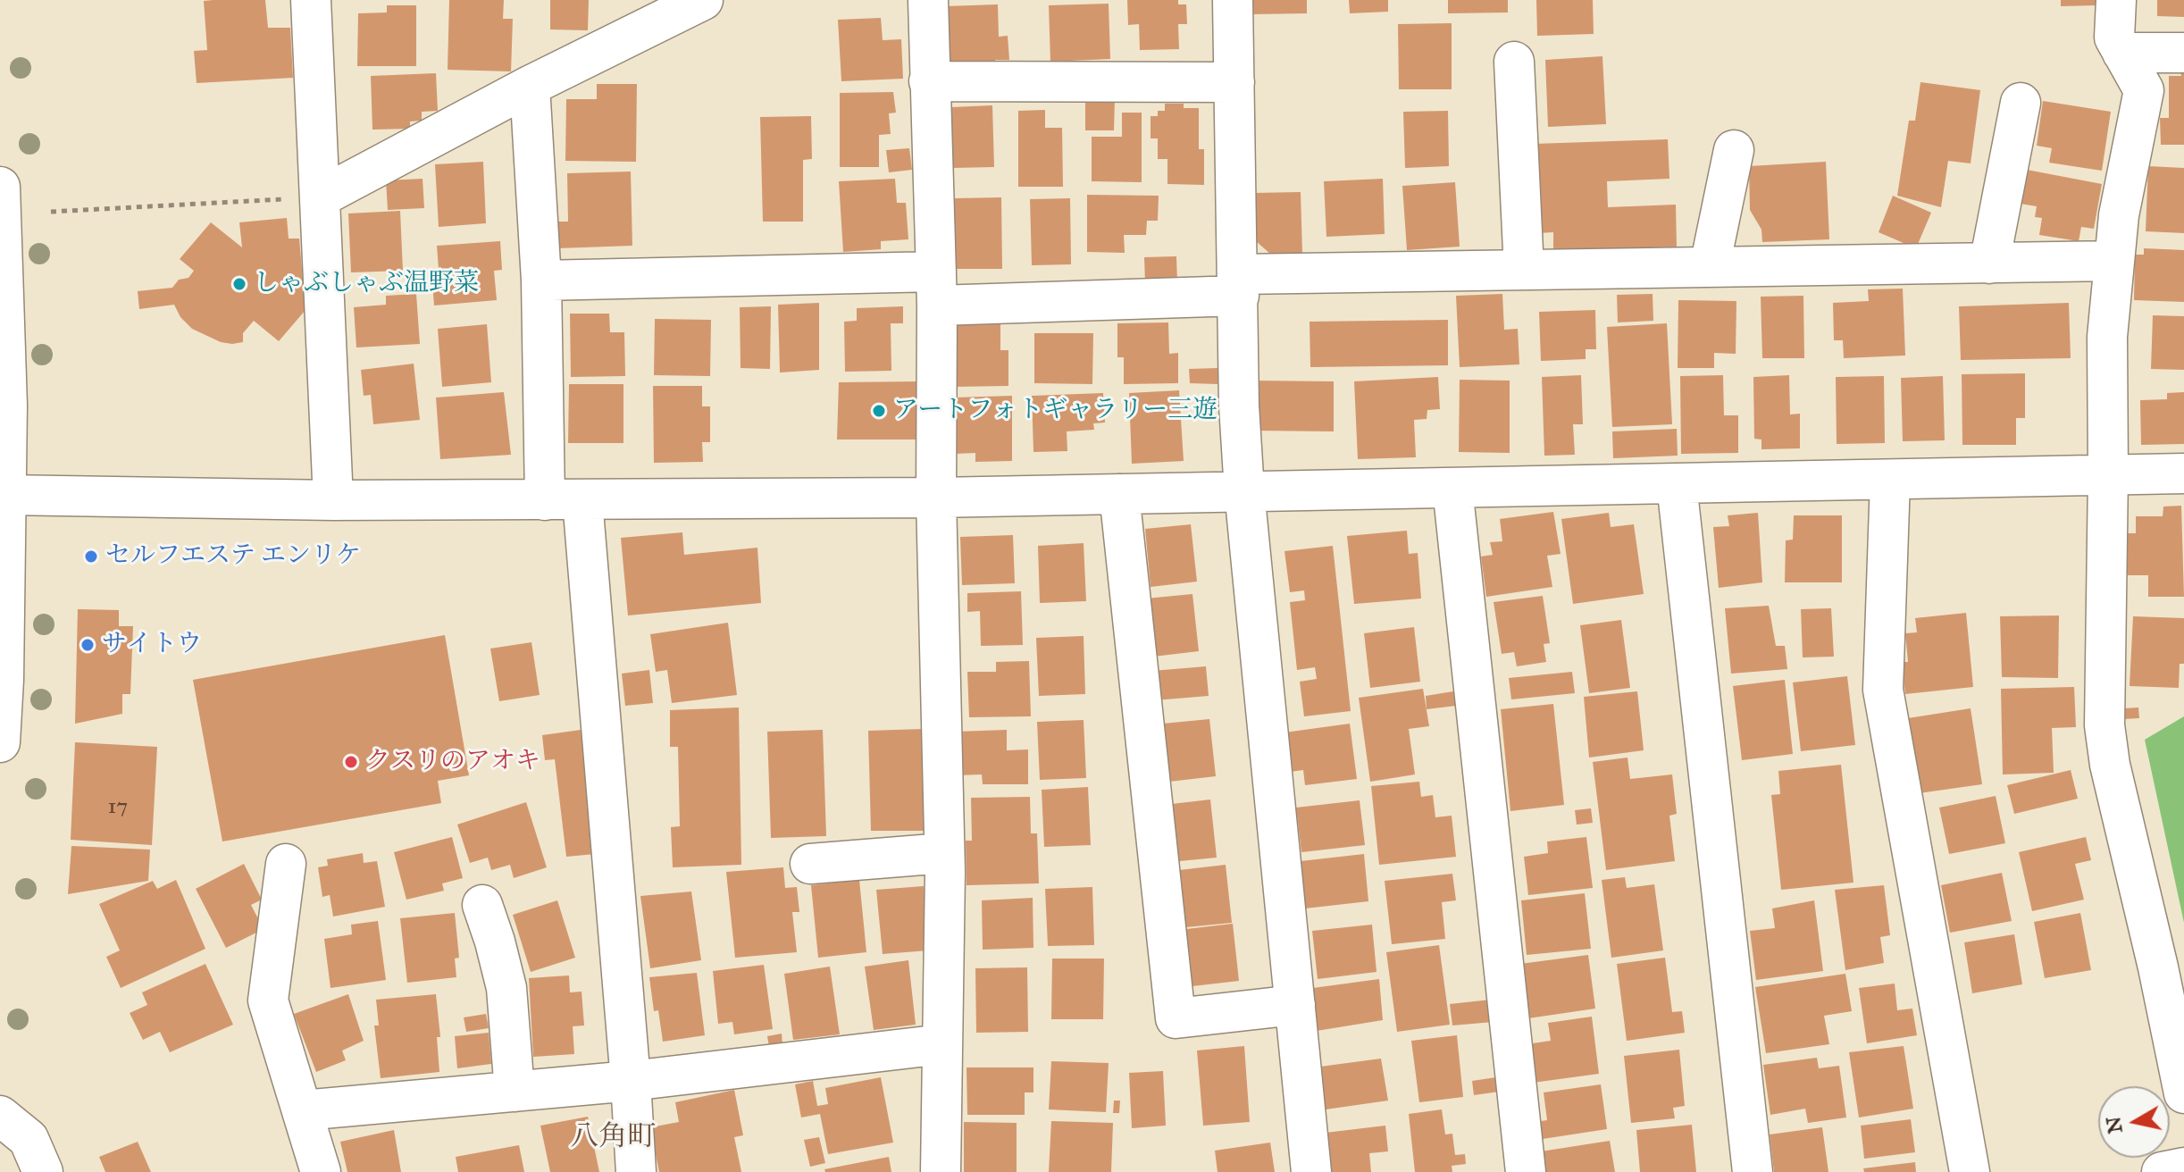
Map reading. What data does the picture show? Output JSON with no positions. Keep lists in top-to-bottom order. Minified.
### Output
{"districts":["八角町"],"places":["しゃぶしゃぶ温野菜","アートフォトギャラリー三遊","セルフエステ エンリケ","サイトウ","クスリのアオキ"],"house_numbers":["17"],"north":"left"}
